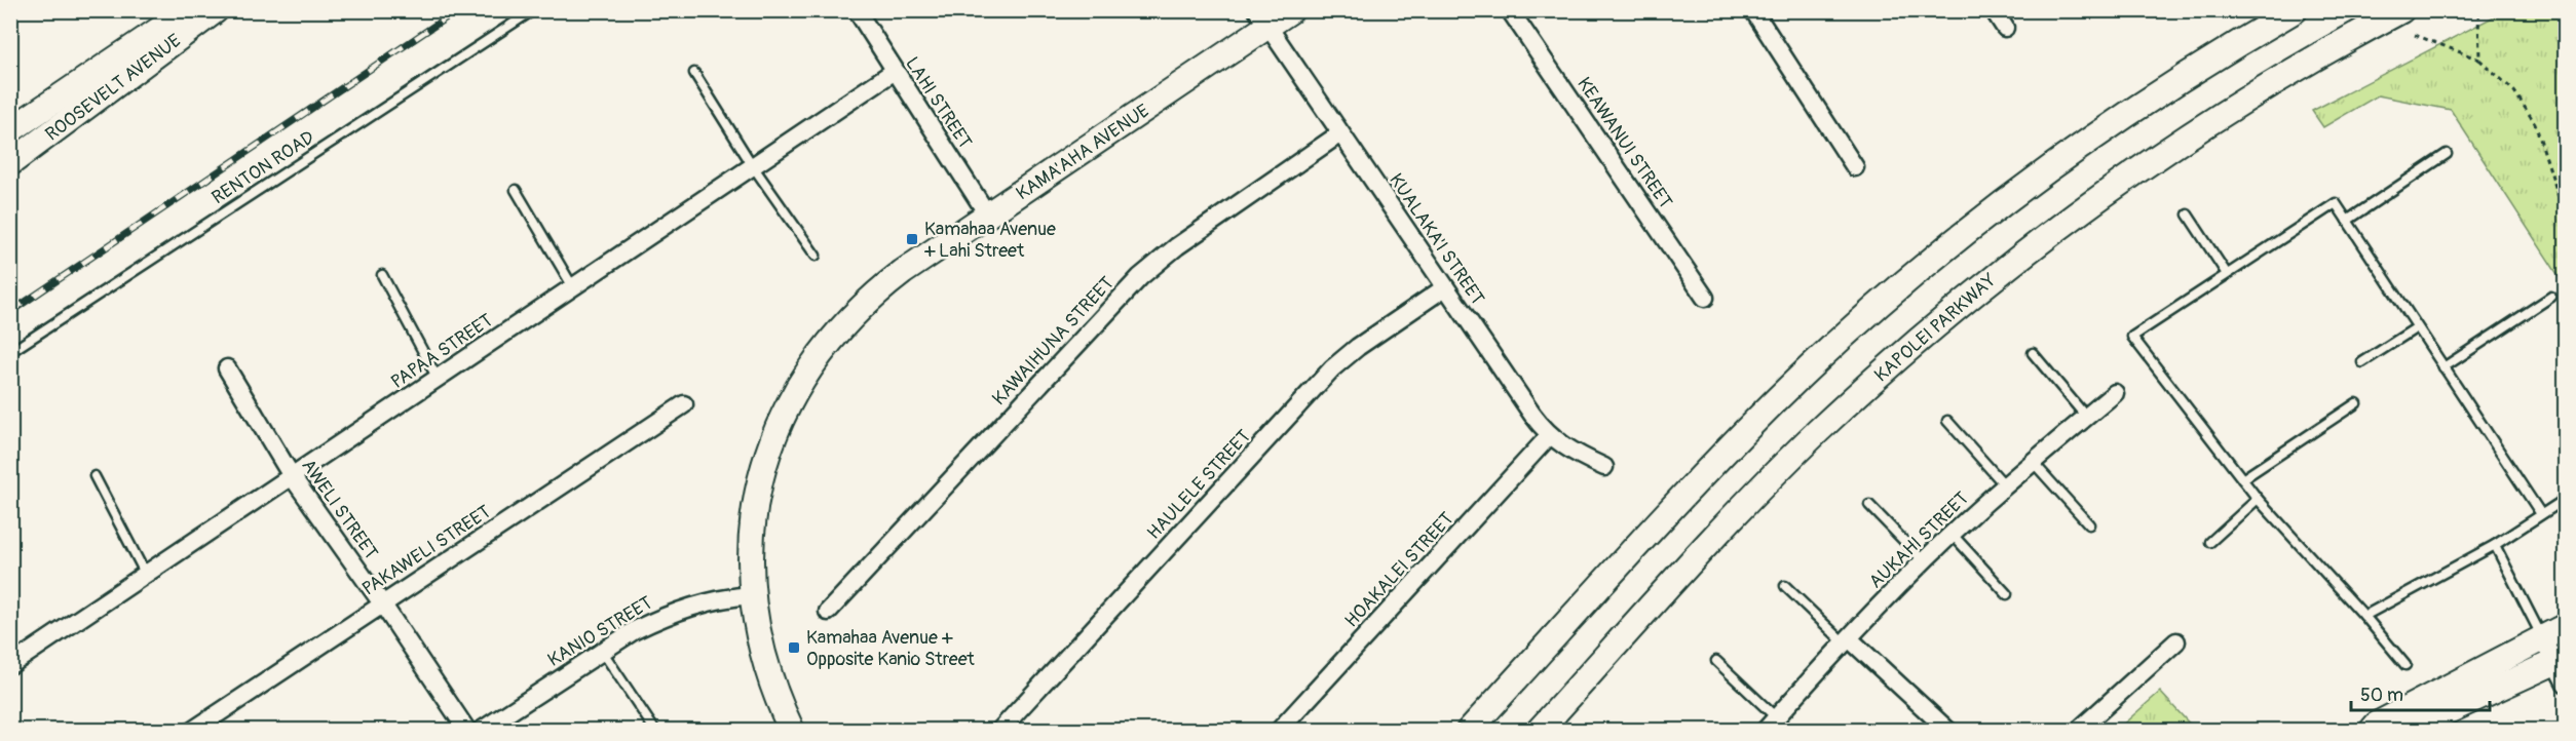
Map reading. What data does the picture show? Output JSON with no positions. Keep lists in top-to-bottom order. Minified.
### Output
{"streets":{"main road":["ROOSEVELT AVENUE","KAMA'AHA AVENUE","KAPOLEI PARKWAY"],"street":["LAHI STREET","KEAWANUI STREET","KUALAKA'I STREET","KAWAIHUNA STREET","PAPAA STREET","HAULELE STREET","AWELI STREET","AUKAHI STREET","PAKAWELI STREET","HOAKALEI STREET","KANIO STREET"],"lane":["RENTON ROAD"]},"crossings":[["LAHI STREET","KAMA'AHA AVENUE"],["LAHI STREET","PAPAA STREET"],["KAMA'AHA AVENUE","KUALAKA'I STREET"],["KAMA'AHA AVENUE","KANIO STREET"],["KUALAKA'I STREET","KAWAIHUNA STREET"],["KUALAKA'I STREET","HAULELE STREET"],["KUALAKA'I STREET","HOAKALEI STREET"],["PAPAA STREET","AWELI STREET"],["AWELI STREET","PAKAWELI STREET"]],"places":{"transit":["Kamahaa Avenue + Lahi Street","Kamahaa Avenue + Opposite Kanio Street"]},"scale_bar":"50 m"}
